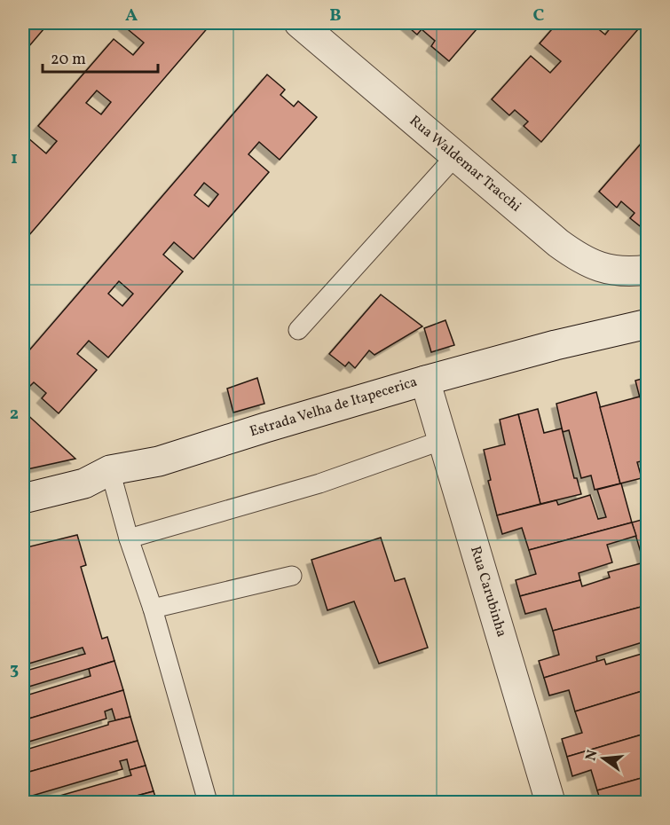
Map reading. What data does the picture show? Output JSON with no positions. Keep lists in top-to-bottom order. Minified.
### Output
{"streets":{"street":["Rua Waldemar Tracchi","Estrada Velha de Itapecerica","Rua Carubinha"]},"crossings":[["Estrada Velha de Itapecerica","Rua Carubinha"]],"scale_bar":"20 m","north":"left","grid":{"columns":["A","B","C"],"rows":["1","2","3"]}}
